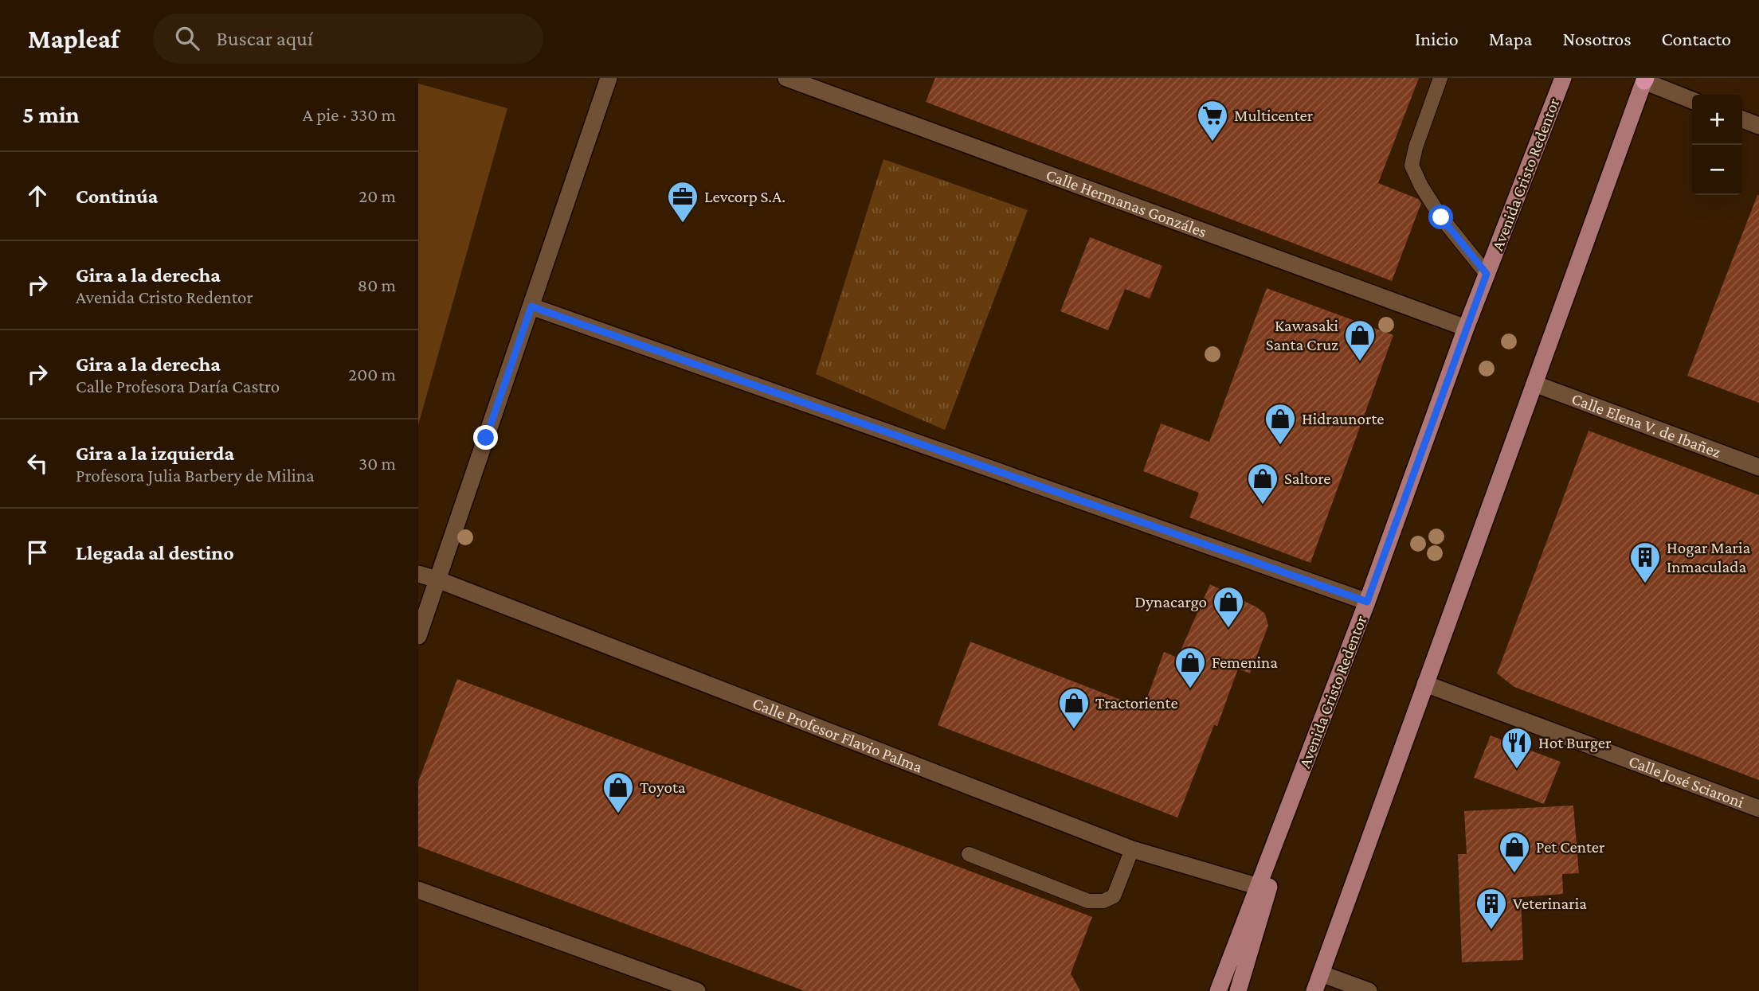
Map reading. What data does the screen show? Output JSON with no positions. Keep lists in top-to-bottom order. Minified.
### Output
{"streets":{"main road":["Avenida Cristo Redentor"],"street":["Calle Hermanas Gonzáles","Calle Elena V. de Ibañez","Calle Profesor Flavio Palma","Calle José Sciaroni"]},"crossings":[["Avenida Cristo Redentor","Calle Hermanas Gonzáles"],["Avenida Cristo Redentor","Calle Profesor Flavio Palma"]],"places":{"supermarket":["Multicenter"],"office":["Levcorp S.A."],"shop":["Kawasaki Santa Cruz","Hidraunorte","Saltore","Dynacargo","Femenina","Tractoriente","Toyota","Pet Center"],"building":["Hogar Maria Inmaculada","Veterinaria"],"restaurant":["Hot Burger"]},"page":{"header":"Mapleaf","search":"Buscar aquí","nav":["Inicio","Mapa","Nosotros","Contacto"],"heading":["5 min","A pie · 330 m"],"map_buttons":["+","−"],"list":[["Continúa","20 m"],["Gira a la derecha","Avenida Cristo Redentor","80 m"],["Gira a la derecha","Calle Profesora Daría Castro","200 m"],["Gira a la izquierda","Profesora Julia Barbery de Milina","30 m"],"Llegada al destino"]}}
